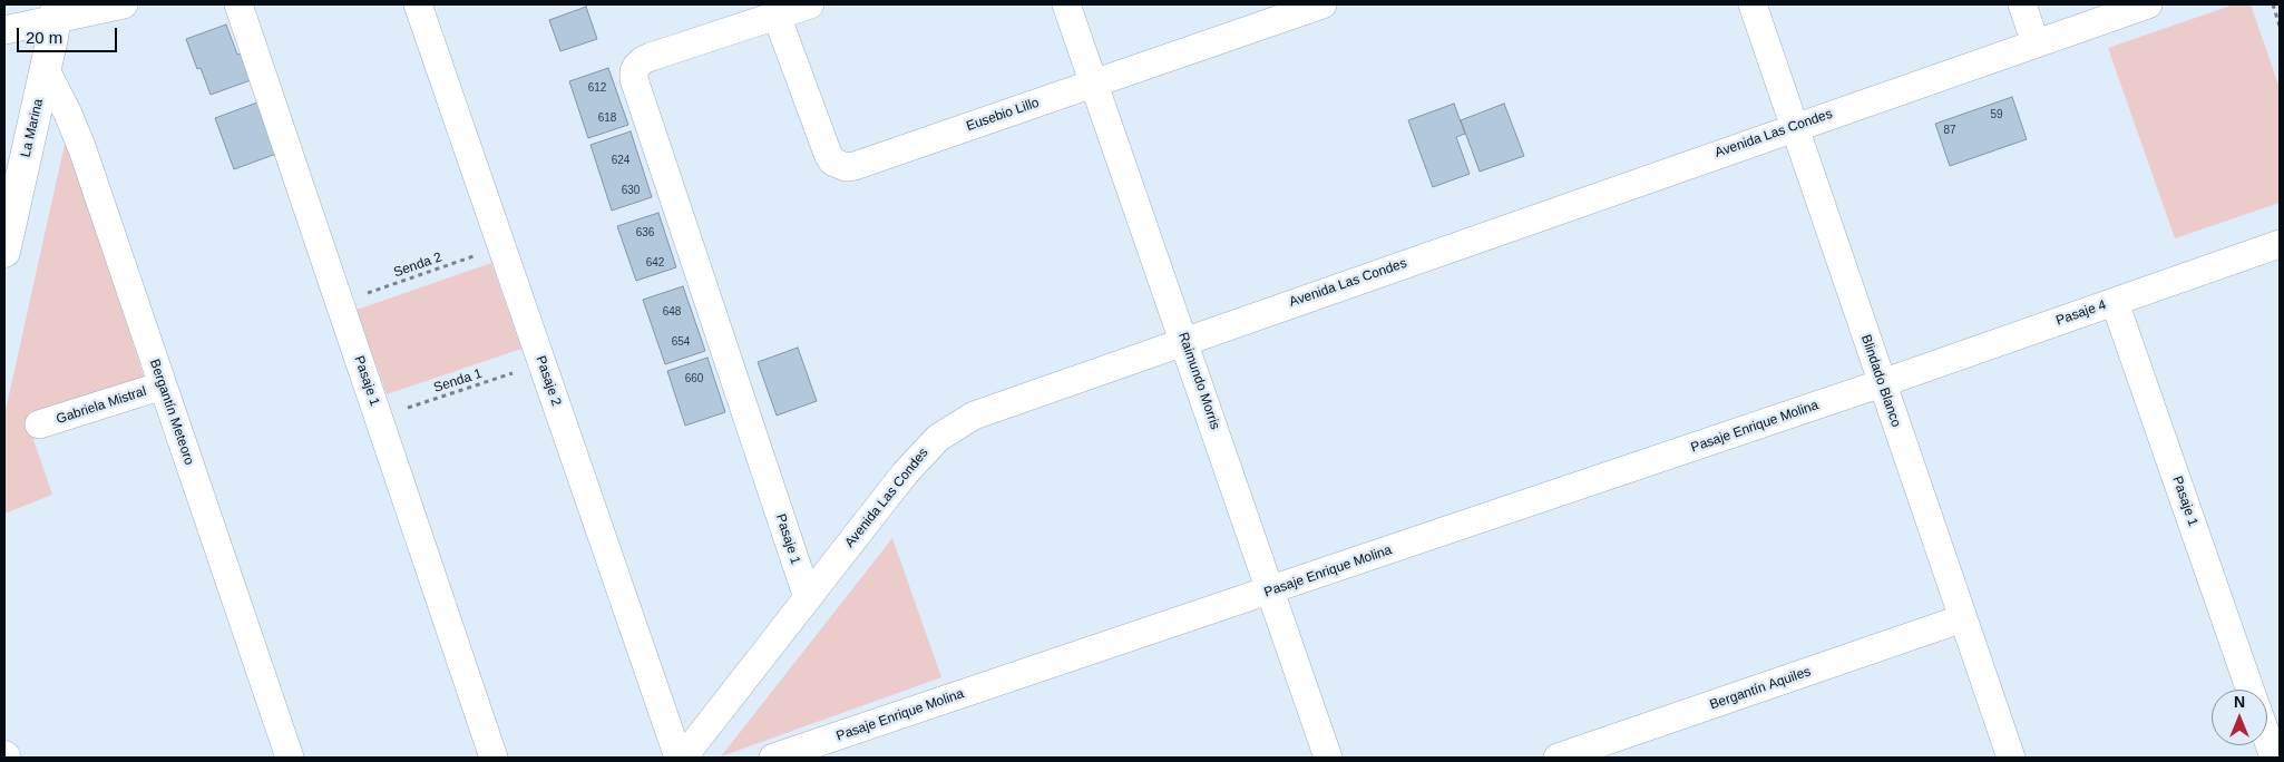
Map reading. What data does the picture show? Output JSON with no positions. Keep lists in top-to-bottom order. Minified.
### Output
{"streets":{"street":["Eusebio Lillo","La Marina","Avenida Las Condes","Pasaje 4","Pasaje 1","Pasaje 2","Raimundo Morris","Blindado Blanco","Gabriela Mistral","Bergantín Meteoro","Pasaje Enrique Molina","Bergantín Aquiles"],"path":["Senda 2","Senda 1"]},"crossings":[["Eusebio Lillo","Pasaje 1"],["Eusebio Lillo","Raimundo Morris"],["La Marina","Bergantín Meteoro"],["Avenida Las Condes","Pasaje 1"],["Avenida Las Condes","Raimundo Morris"],["Avenida Las Condes","Blindado Blanco"],["Senda 2","Pasaje 1"],["Senda 2","Pasaje 2"],["Pasaje 4","Pasaje 1"],["Pasaje 4","Blindado Blanco"],["Pasaje 4","Pasaje Enrique Molina"],["Pasaje 1","Senda 1"],["Senda 1","Pasaje 2"],["Raimundo Morris","Pasaje Enrique Molina"],["Blindado Blanco","Pasaje Enrique Molina"],["Blindado Blanco","Bergantín Aquiles"],["Gabriela Mistral","Bergantín Meteoro"]],"house_numbers":["612","59","618","87","624","630","636","642","648","654","660"],"scale_bar":"20 m","north":"top"}
